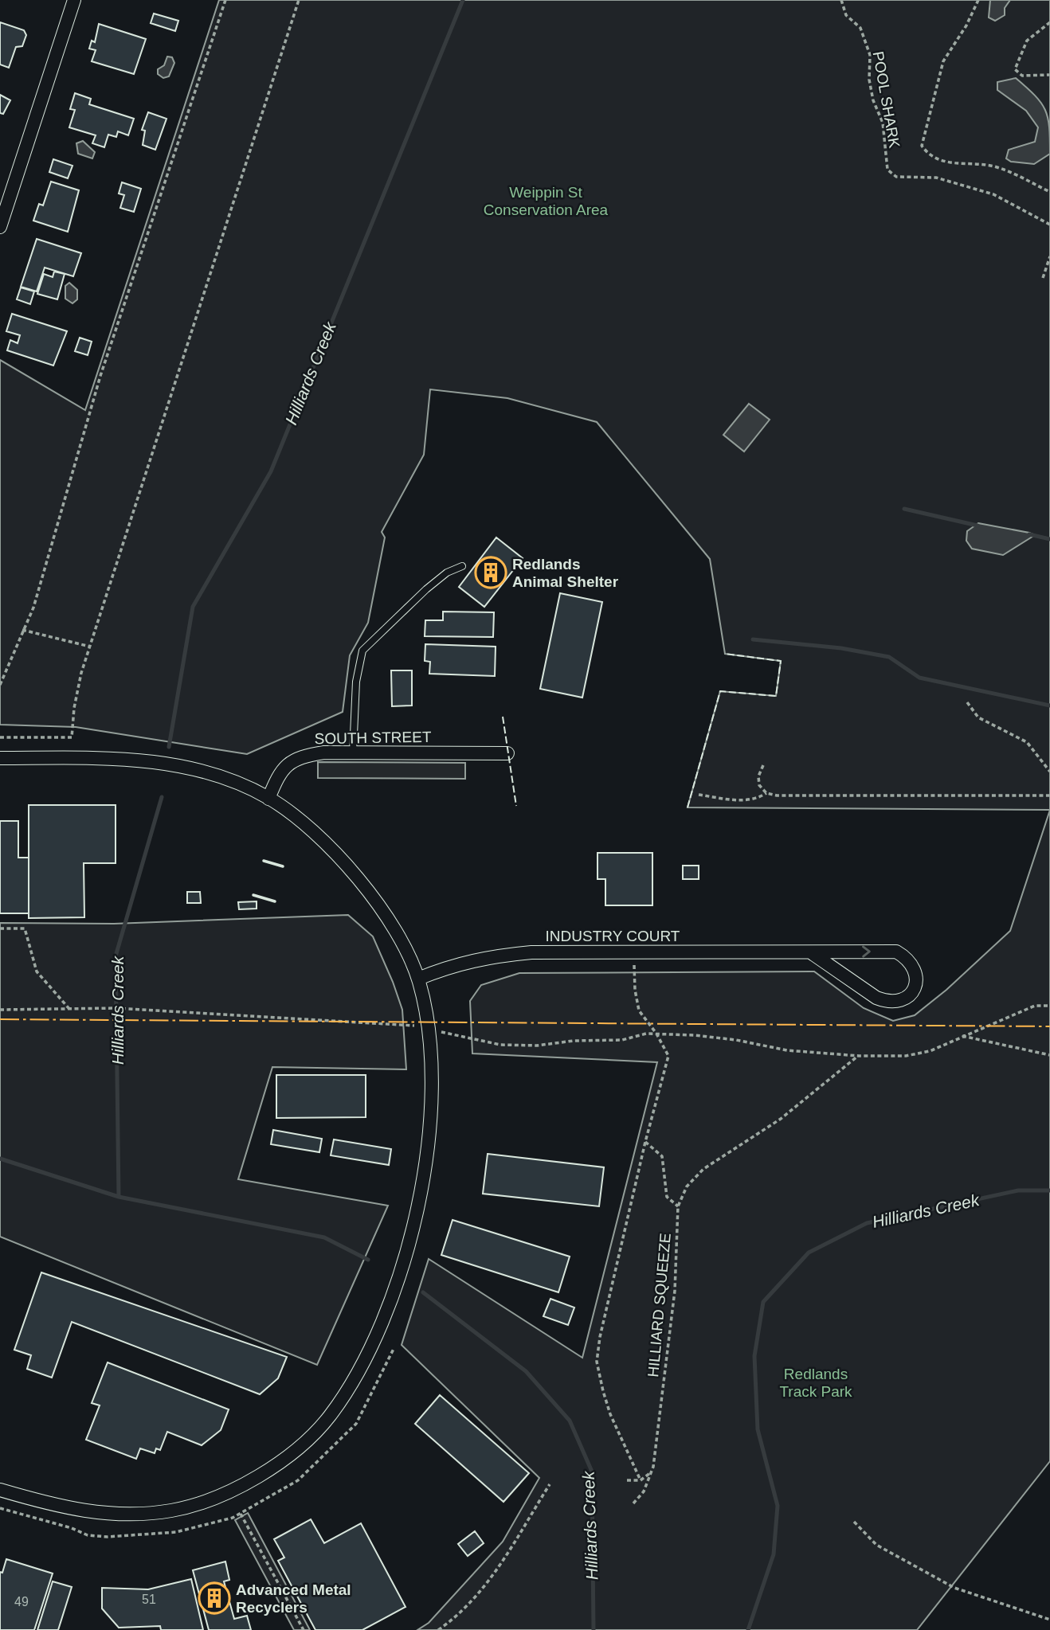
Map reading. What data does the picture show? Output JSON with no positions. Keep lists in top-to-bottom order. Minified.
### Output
{"streets":{"street":["SOUTH STREET","INDUSTRY COURT"],"path":["POOL SHARK","HILLIARD SQUEEZE"]},"water":["Hilliards Creek"],"parks":["Weippin St Conservation Area","Redlands Track Park"],"places":{"building":["Redlands Animal Shelter","Advanced Metal Recyclers"]},"house_numbers":["51","49"]}
